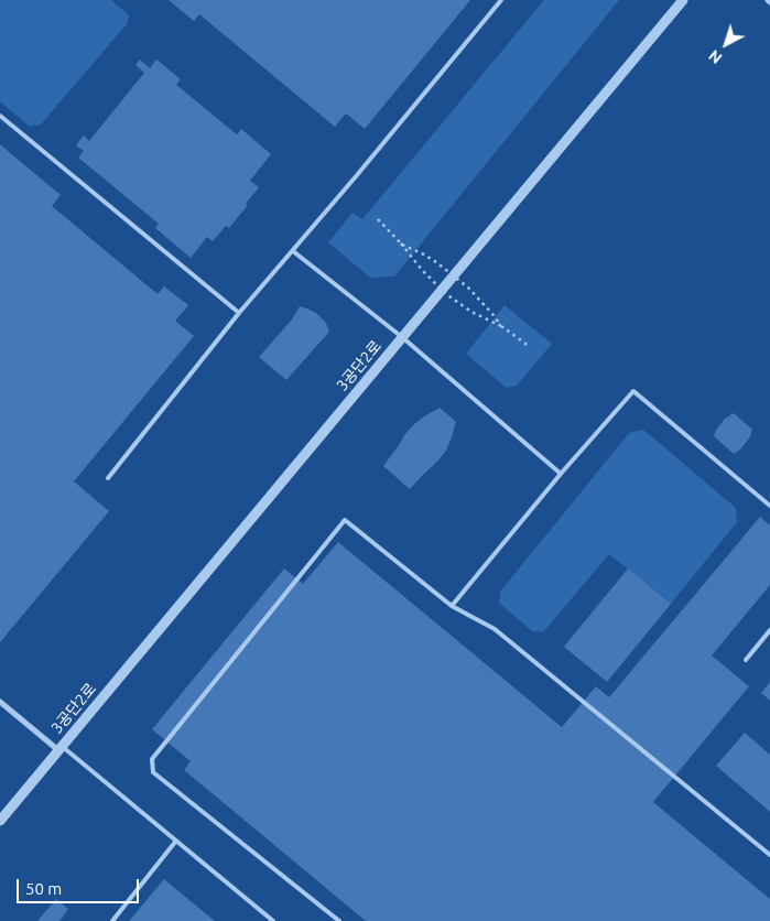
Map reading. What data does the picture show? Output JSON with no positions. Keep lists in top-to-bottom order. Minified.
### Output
{"streets":{"street":["3공단2로"]},"scale_bar":"50 m","north":"bottom left"}
